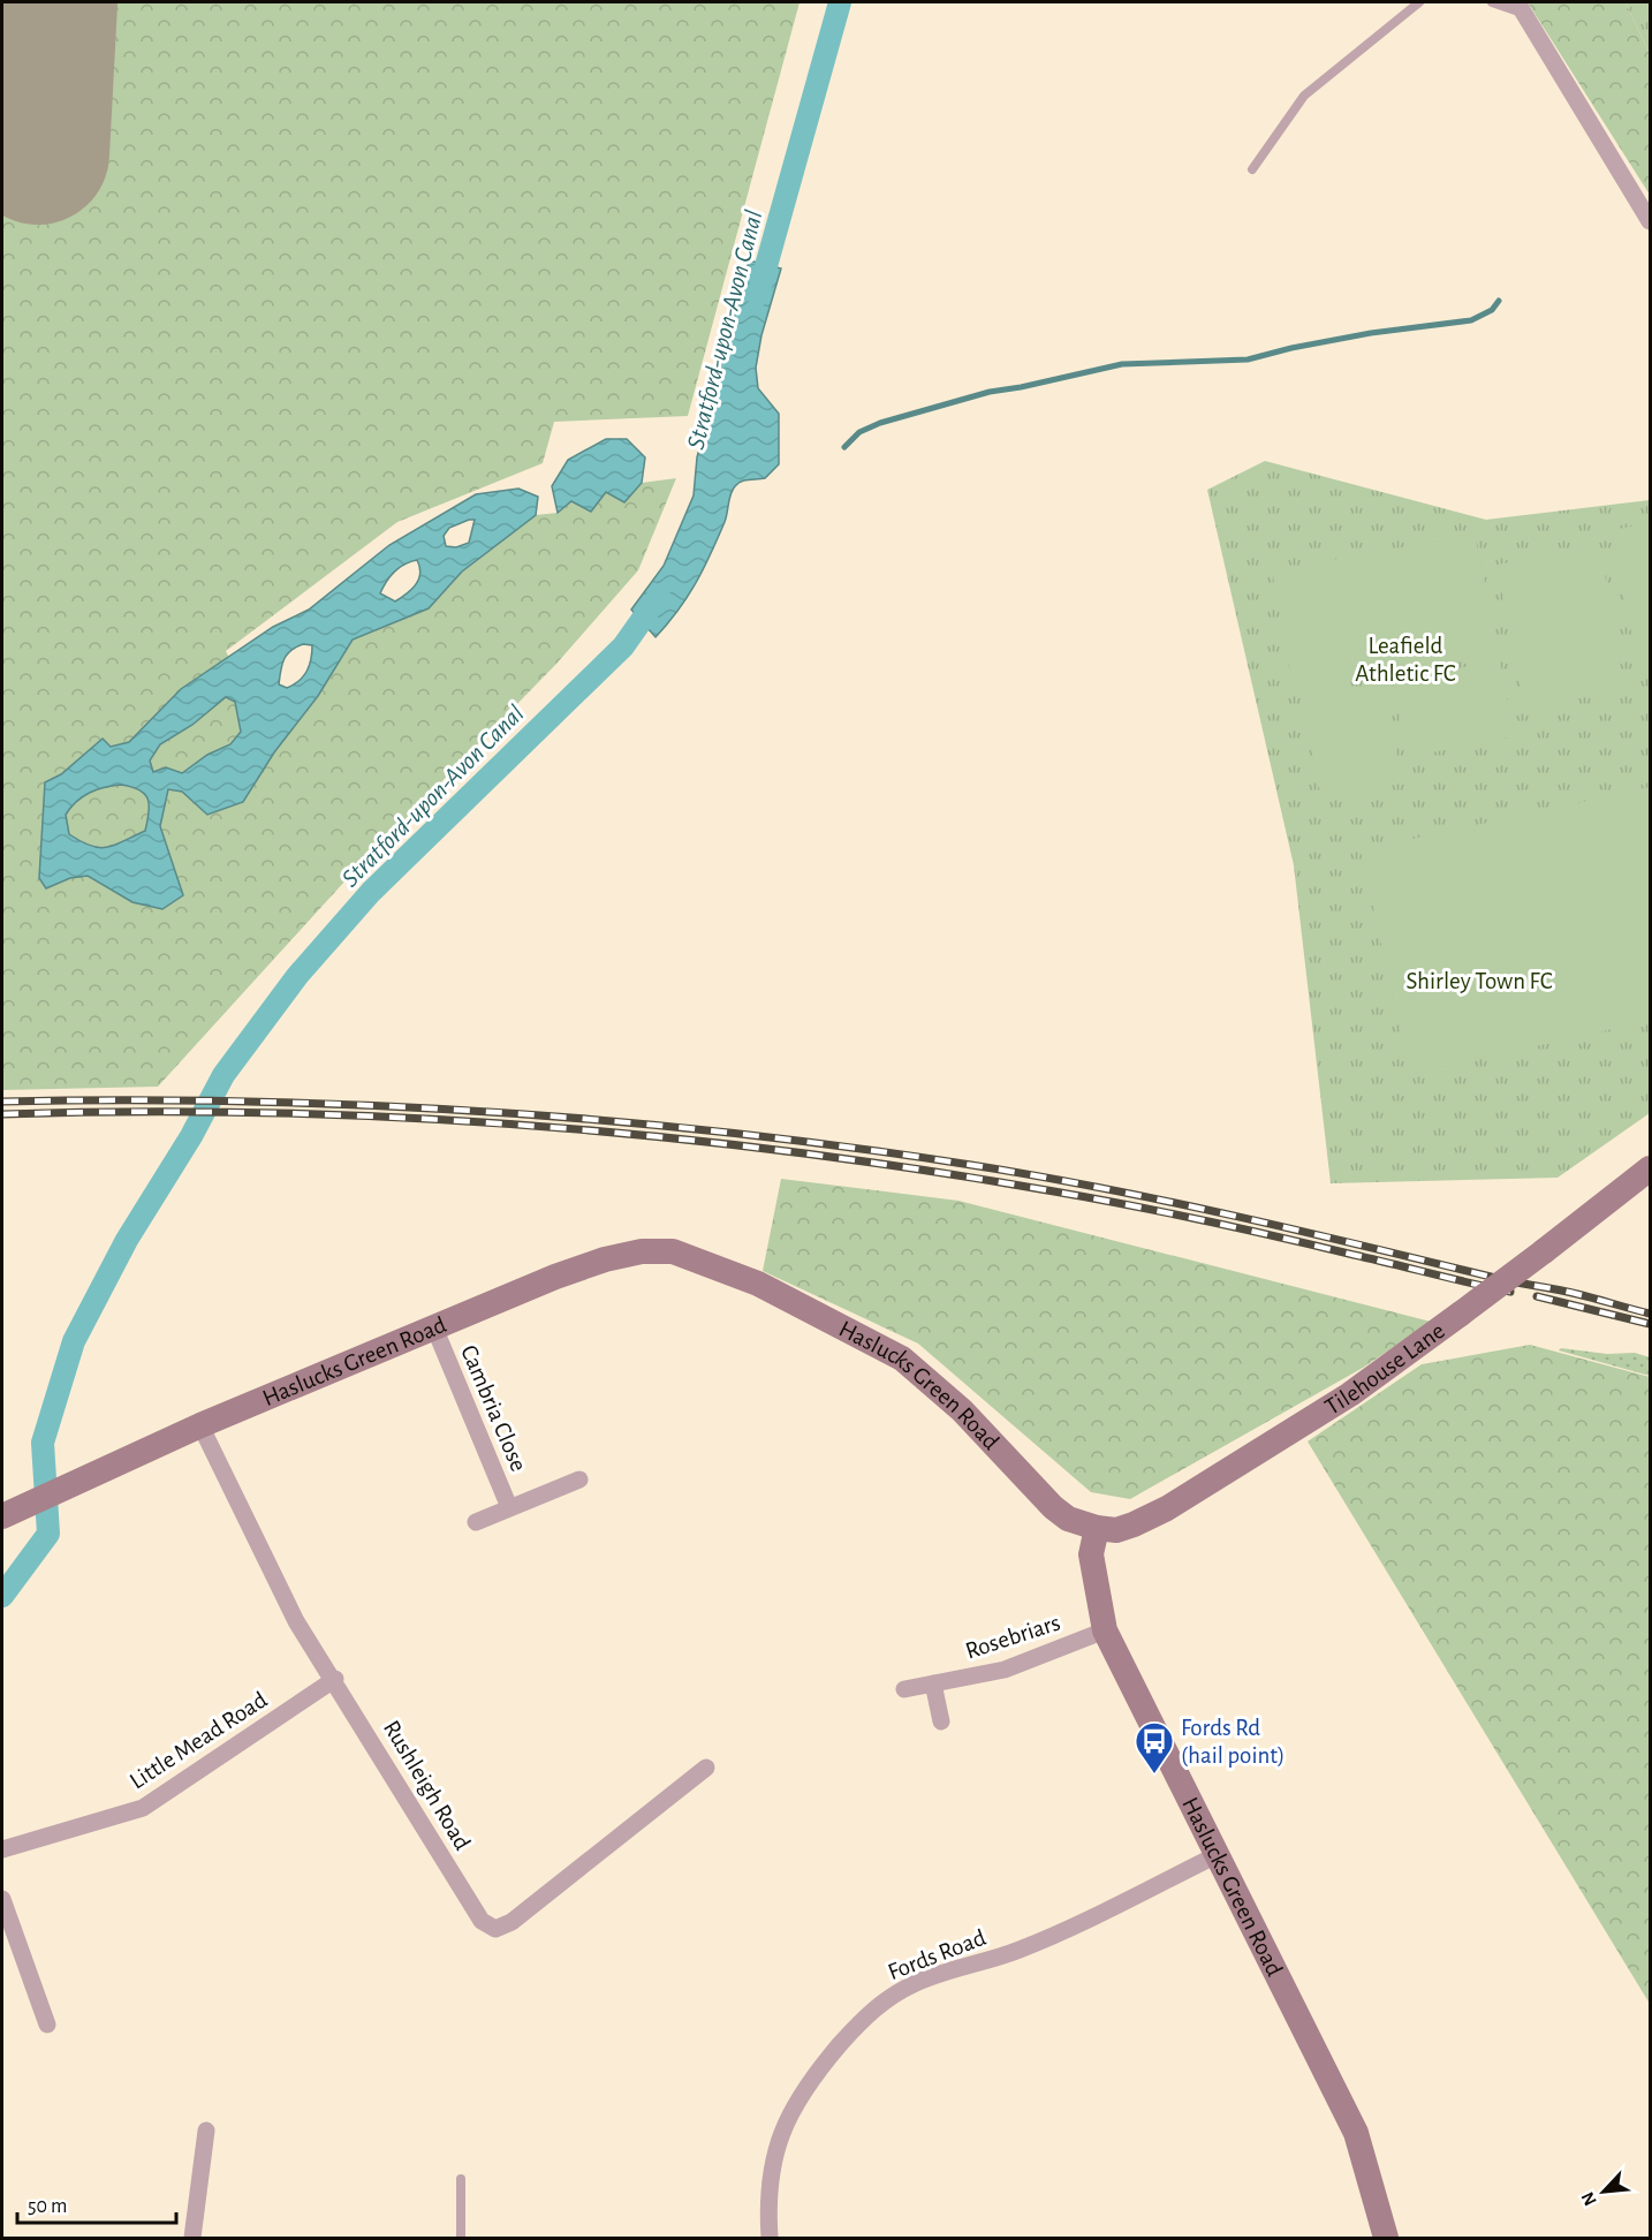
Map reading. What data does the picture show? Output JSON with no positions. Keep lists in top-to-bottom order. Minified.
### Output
{"streets":{"street":["Haslucks Green Road","Tilehouse Lane","Cambria Close","Rosebriars","Little Mead Road","Rushleigh Road","Fords Road"]},"crossings":[["Haslucks Green Road","Tilehouse Lane"],["Haslucks Green Road","Cambria Close"],["Haslucks Green Road","Rosebriars"],["Haslucks Green Road","Rushleigh Road"],["Haslucks Green Road","Fords Road"],["Little Mead Road","Rushleigh Road"]],"water":["Stratford-upon-Avon Canal"],"parks":["Leafield Athletic FC","Shirley Town FC"],"places":{"bus stop":["Fords Rd (hail point)"]},"scale_bar":"50 m","north":"bottom left"}
